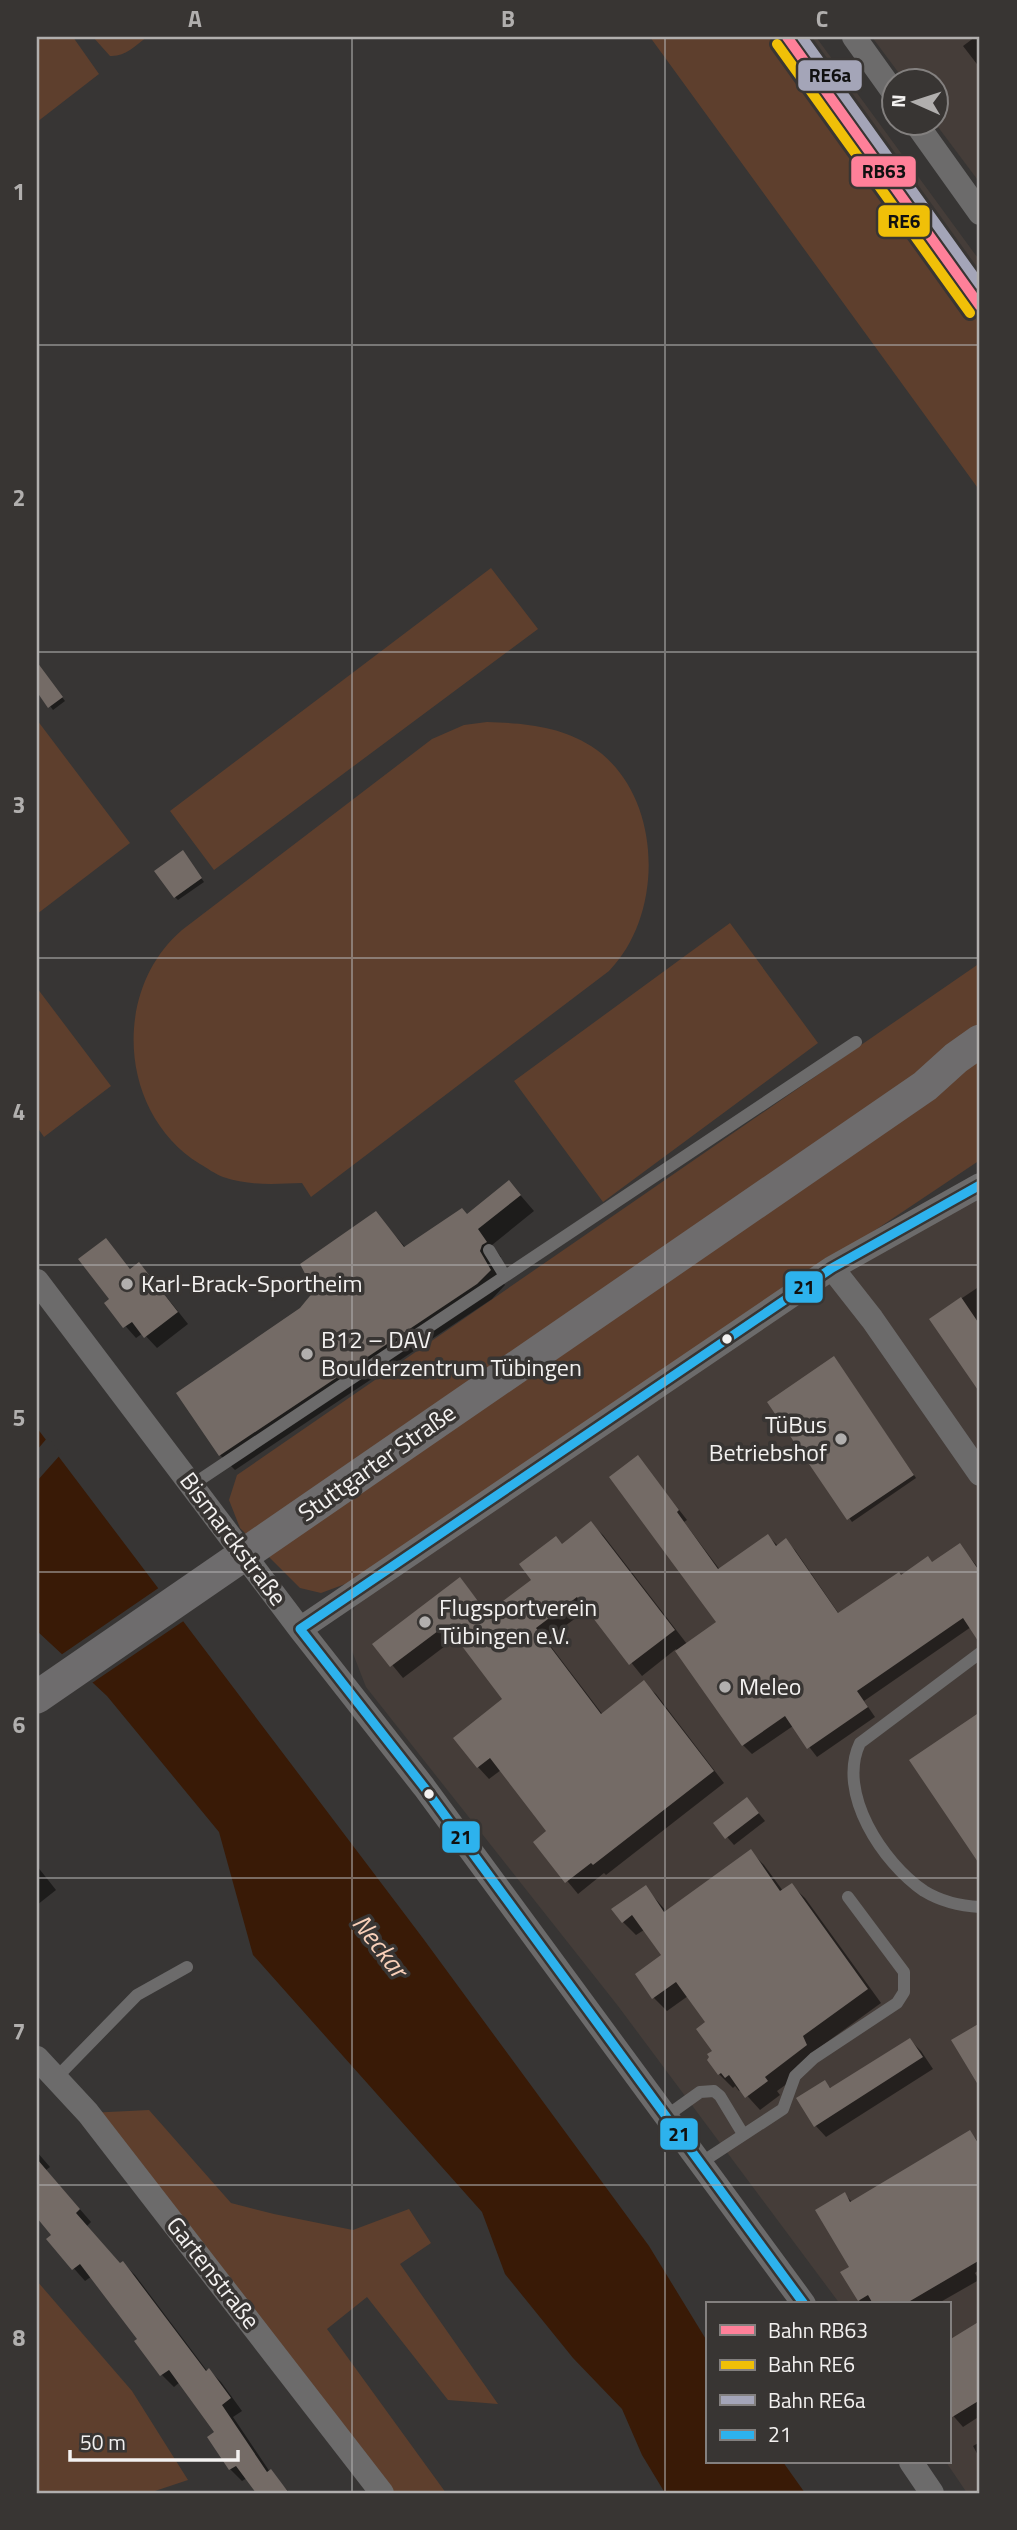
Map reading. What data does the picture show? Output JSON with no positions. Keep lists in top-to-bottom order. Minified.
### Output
{"streets":{"main road":["Stuttgarter Straße"],"street":["Bismarckstraße","Gartenstraße"]},"water":["Neckar"],"places":["Karl-Brack-Sportheim","B12 – DAV Boulderzentrum Tübingen","TüBus Betriebshof","Flugsportverein Tübingen e.V.","Meleo"],"lines":["rail line RB63","rail line RE6a","rail line RE6","transit line 21"],"legend":["Bahn RB63","Bahn RE6","Bahn RE6a","21"],"scale_bar":"50 m","north":"left","grid":{"columns":["A","B","C"],"rows":["1","2","3","4","5","6","7","8"]}}
